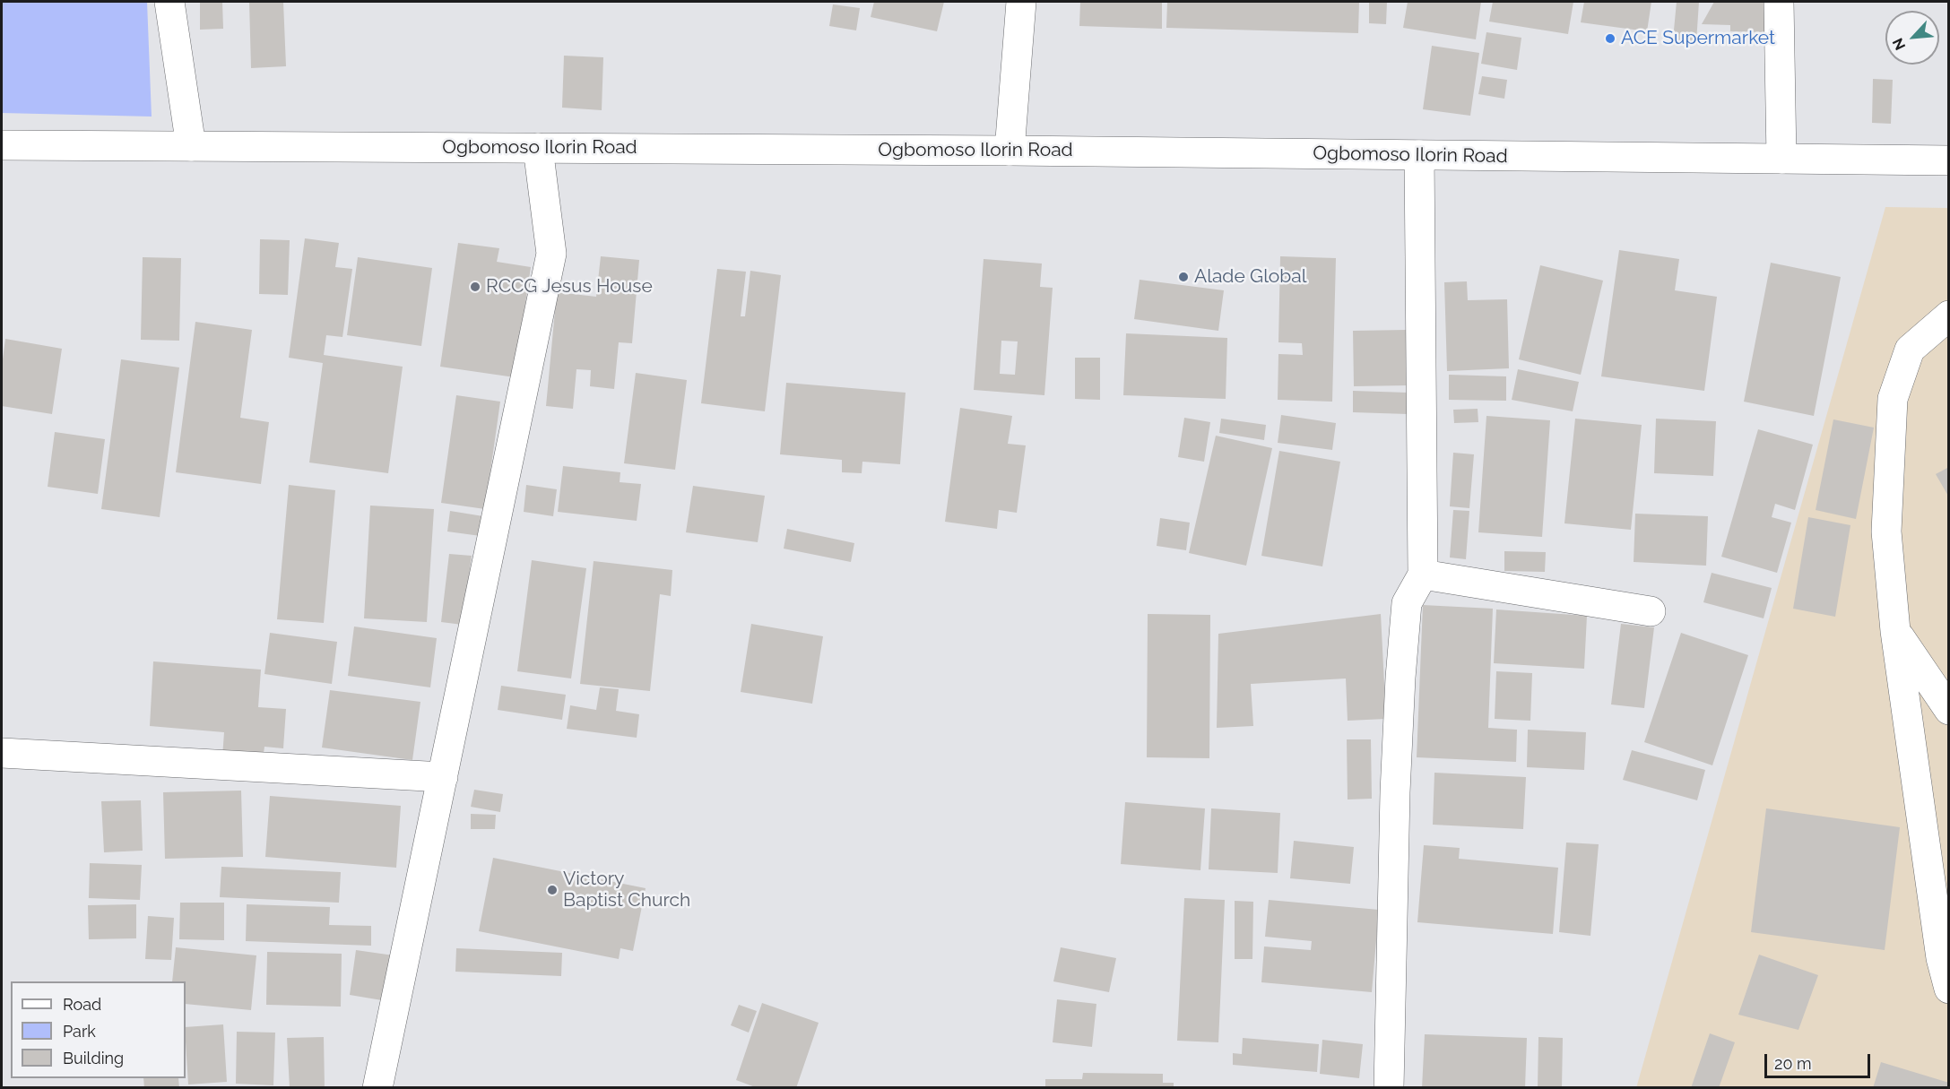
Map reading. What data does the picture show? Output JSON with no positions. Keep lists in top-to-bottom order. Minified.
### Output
{"streets":{"main road":["Ogbomoso Ilorin Road"]},"places":["ACE Supermarket","Alade Global","RCCG Jesus House","Victory Baptist Church"],"legend":["Road","Park","Building"],"scale_bar":"20 m","north":"bottom left"}
